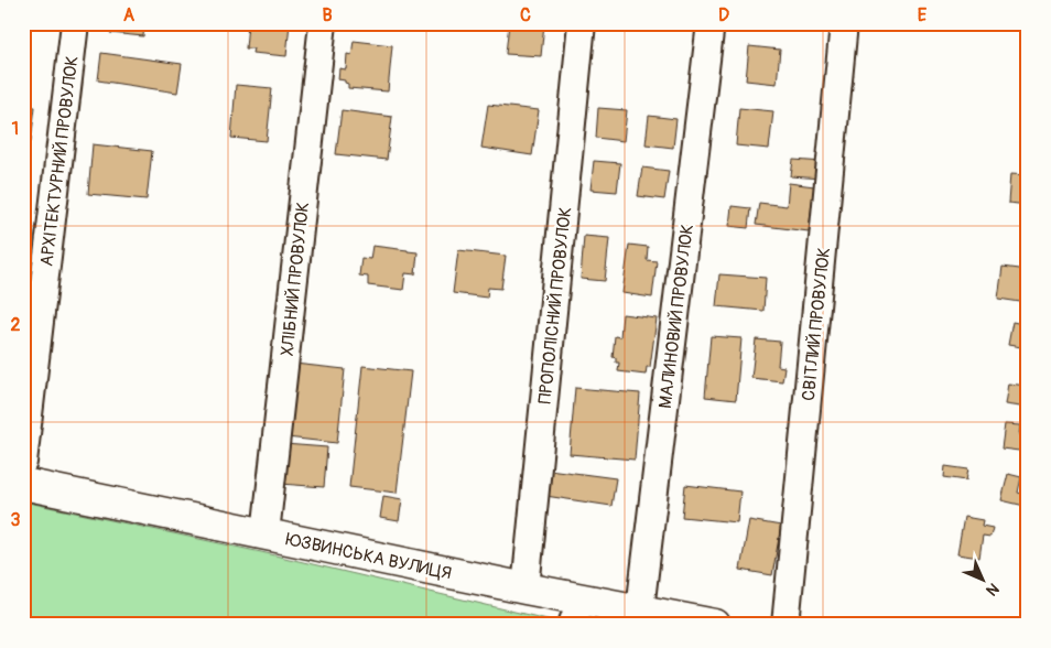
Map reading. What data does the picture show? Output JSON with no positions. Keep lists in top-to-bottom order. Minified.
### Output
{"streets":{"main road":["ЮЗВИНСЬКА ВУЛИЦЯ"],"street":["АРХІТЕКТУРНИЙ ПРОВУЛОК","ХЛІБНИЙ ПРОВУЛОК","ПРОПОЛІСНИЙ ПРОВУЛОК","МАЛИНОВИЙ ПРОВУЛОК","СВІТЛИЙ ПРОВУЛОК"]},"crossings":[["ХЛІБНИЙ ПРОВУЛОК","ЮЗВИНСЬКА ВУЛИЦЯ"],["ПРОПОЛІСНИЙ ПРОВУЛОК","ЮЗВИНСЬКА ВУЛИЦЯ"],["МАЛИНОВИЙ ПРОВУЛОК","ЮЗВИНСЬКА ВУЛИЦЯ"]],"north":"bottom right","grid":{"columns":["A","B","C","D","E"],"rows":["1","2","3"]}}
